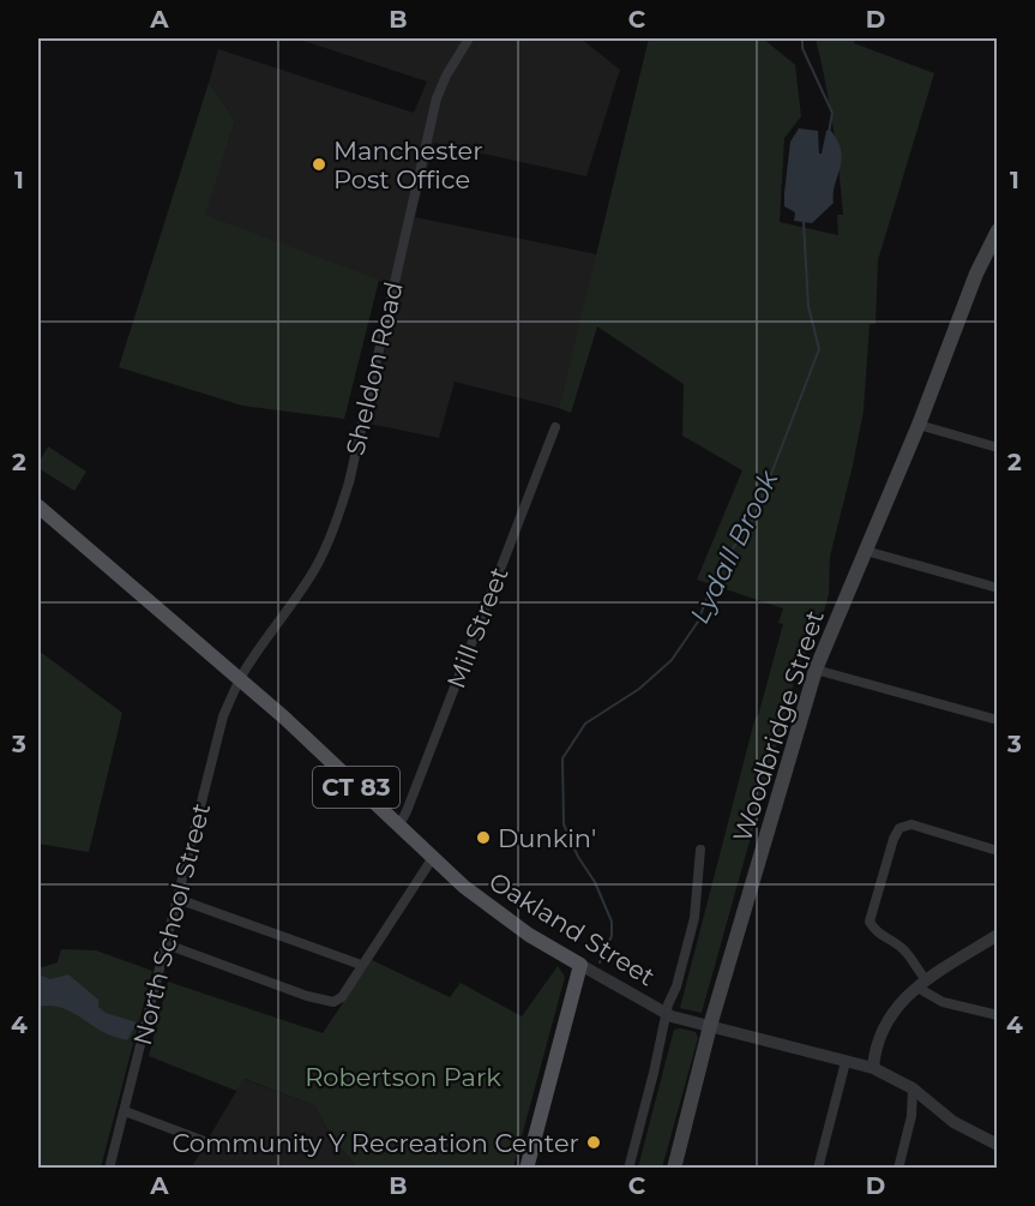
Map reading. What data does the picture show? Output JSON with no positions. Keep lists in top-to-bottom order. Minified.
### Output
{"streets":{"main road":["Woodbridge Street","CT 83","Oakland Street"],"street":["Sheldon Road","Mill Street","North School Street"]},"crossings":[["Sheldon Road","North School Street"],["Sheldon Road","Oakland Street"],["Mill Street","Oakland Street"],["Woodbridge Street","Oakland Street"],["North School Street","Oakland Street"]],"water":["Lydall Brook"],"parks":["Robertson Park"],"places":["Manchester Post Office","Dunkin'","Community Y Recreation Center"],"grid":{"columns":["A","B","C","D"],"rows":["1","2","3","4"]}}
